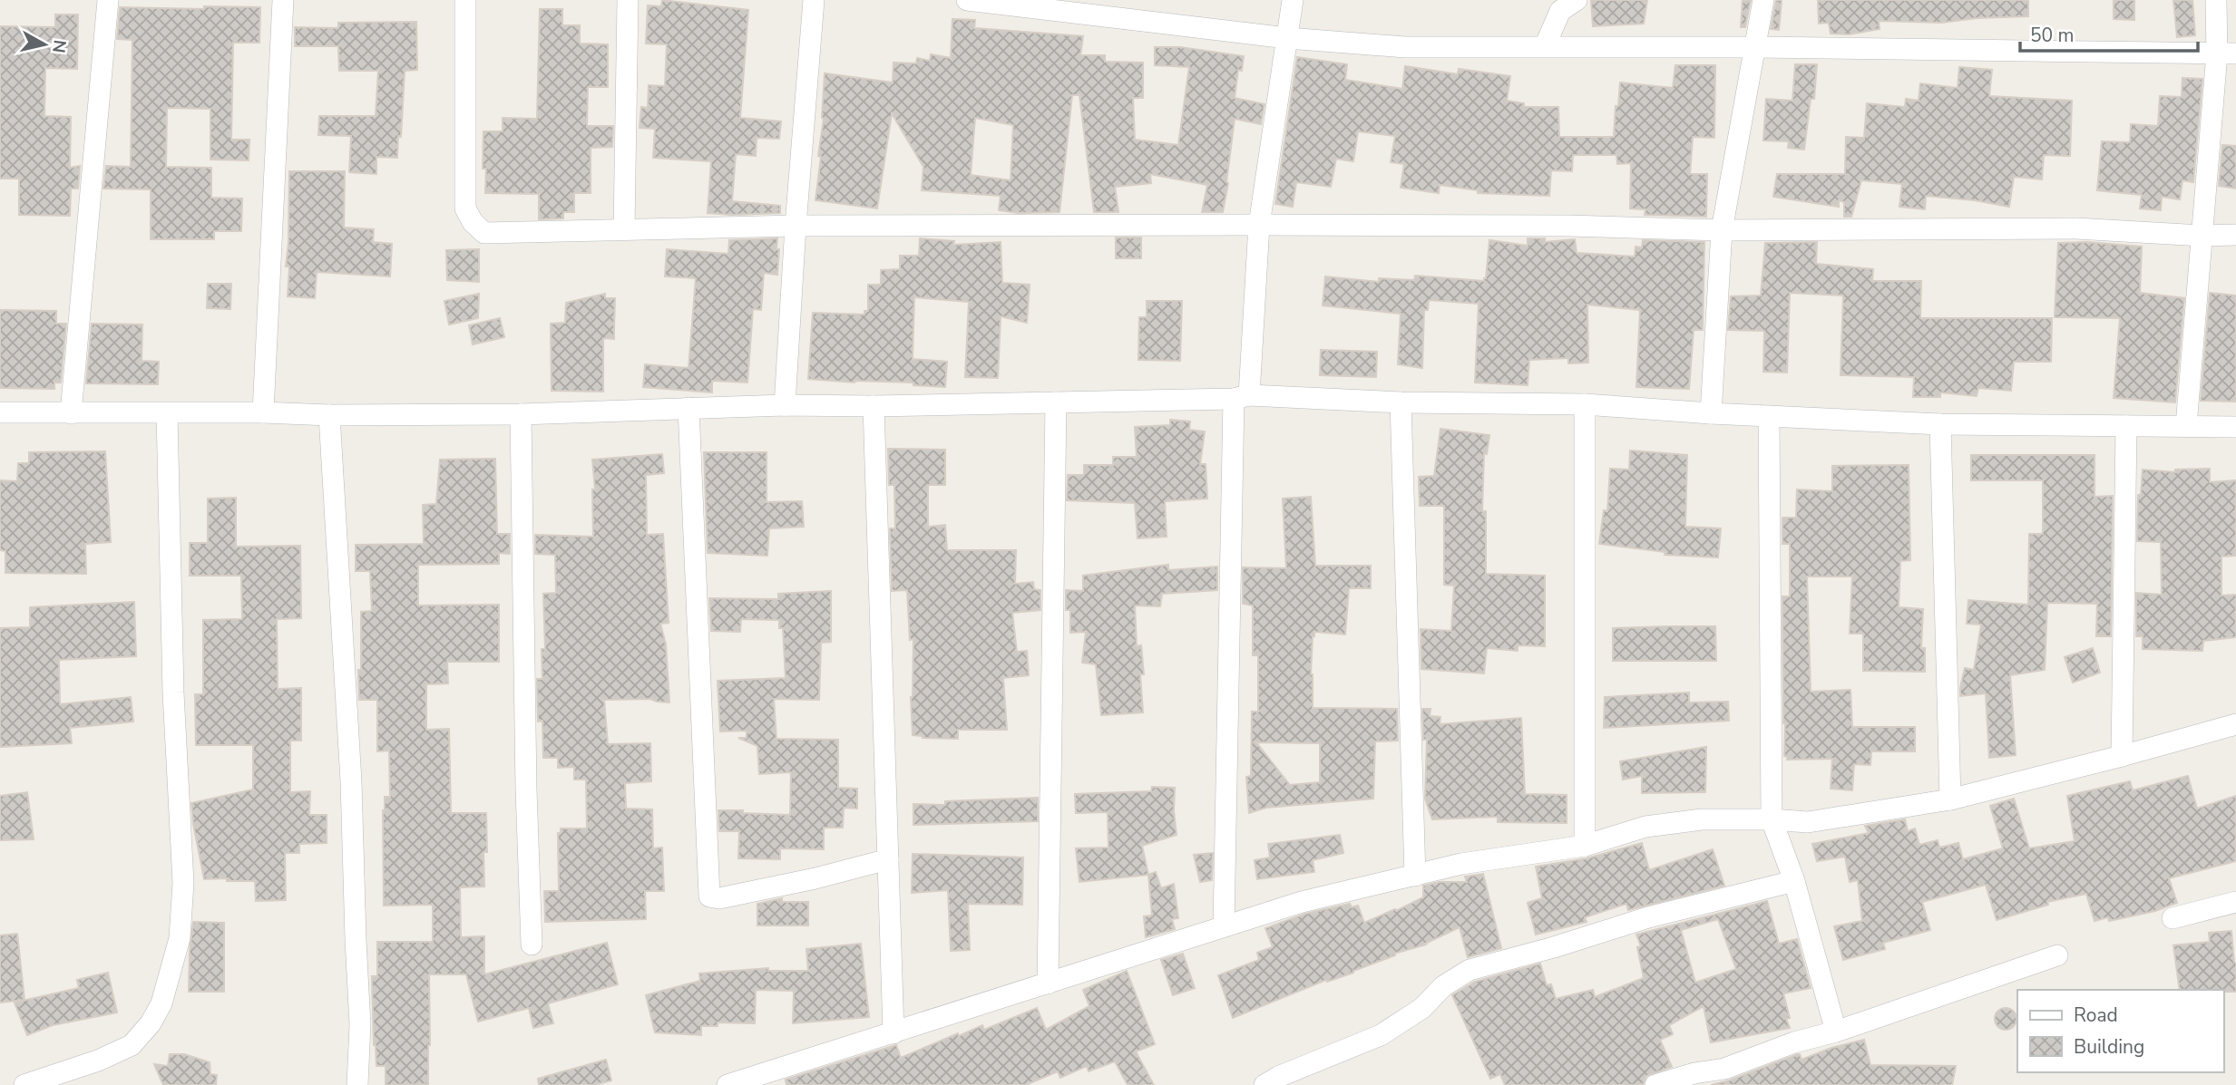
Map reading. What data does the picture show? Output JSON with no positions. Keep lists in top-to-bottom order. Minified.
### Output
{"legend":["Road","Building"],"scale_bar":"50 m","north":"right"}
